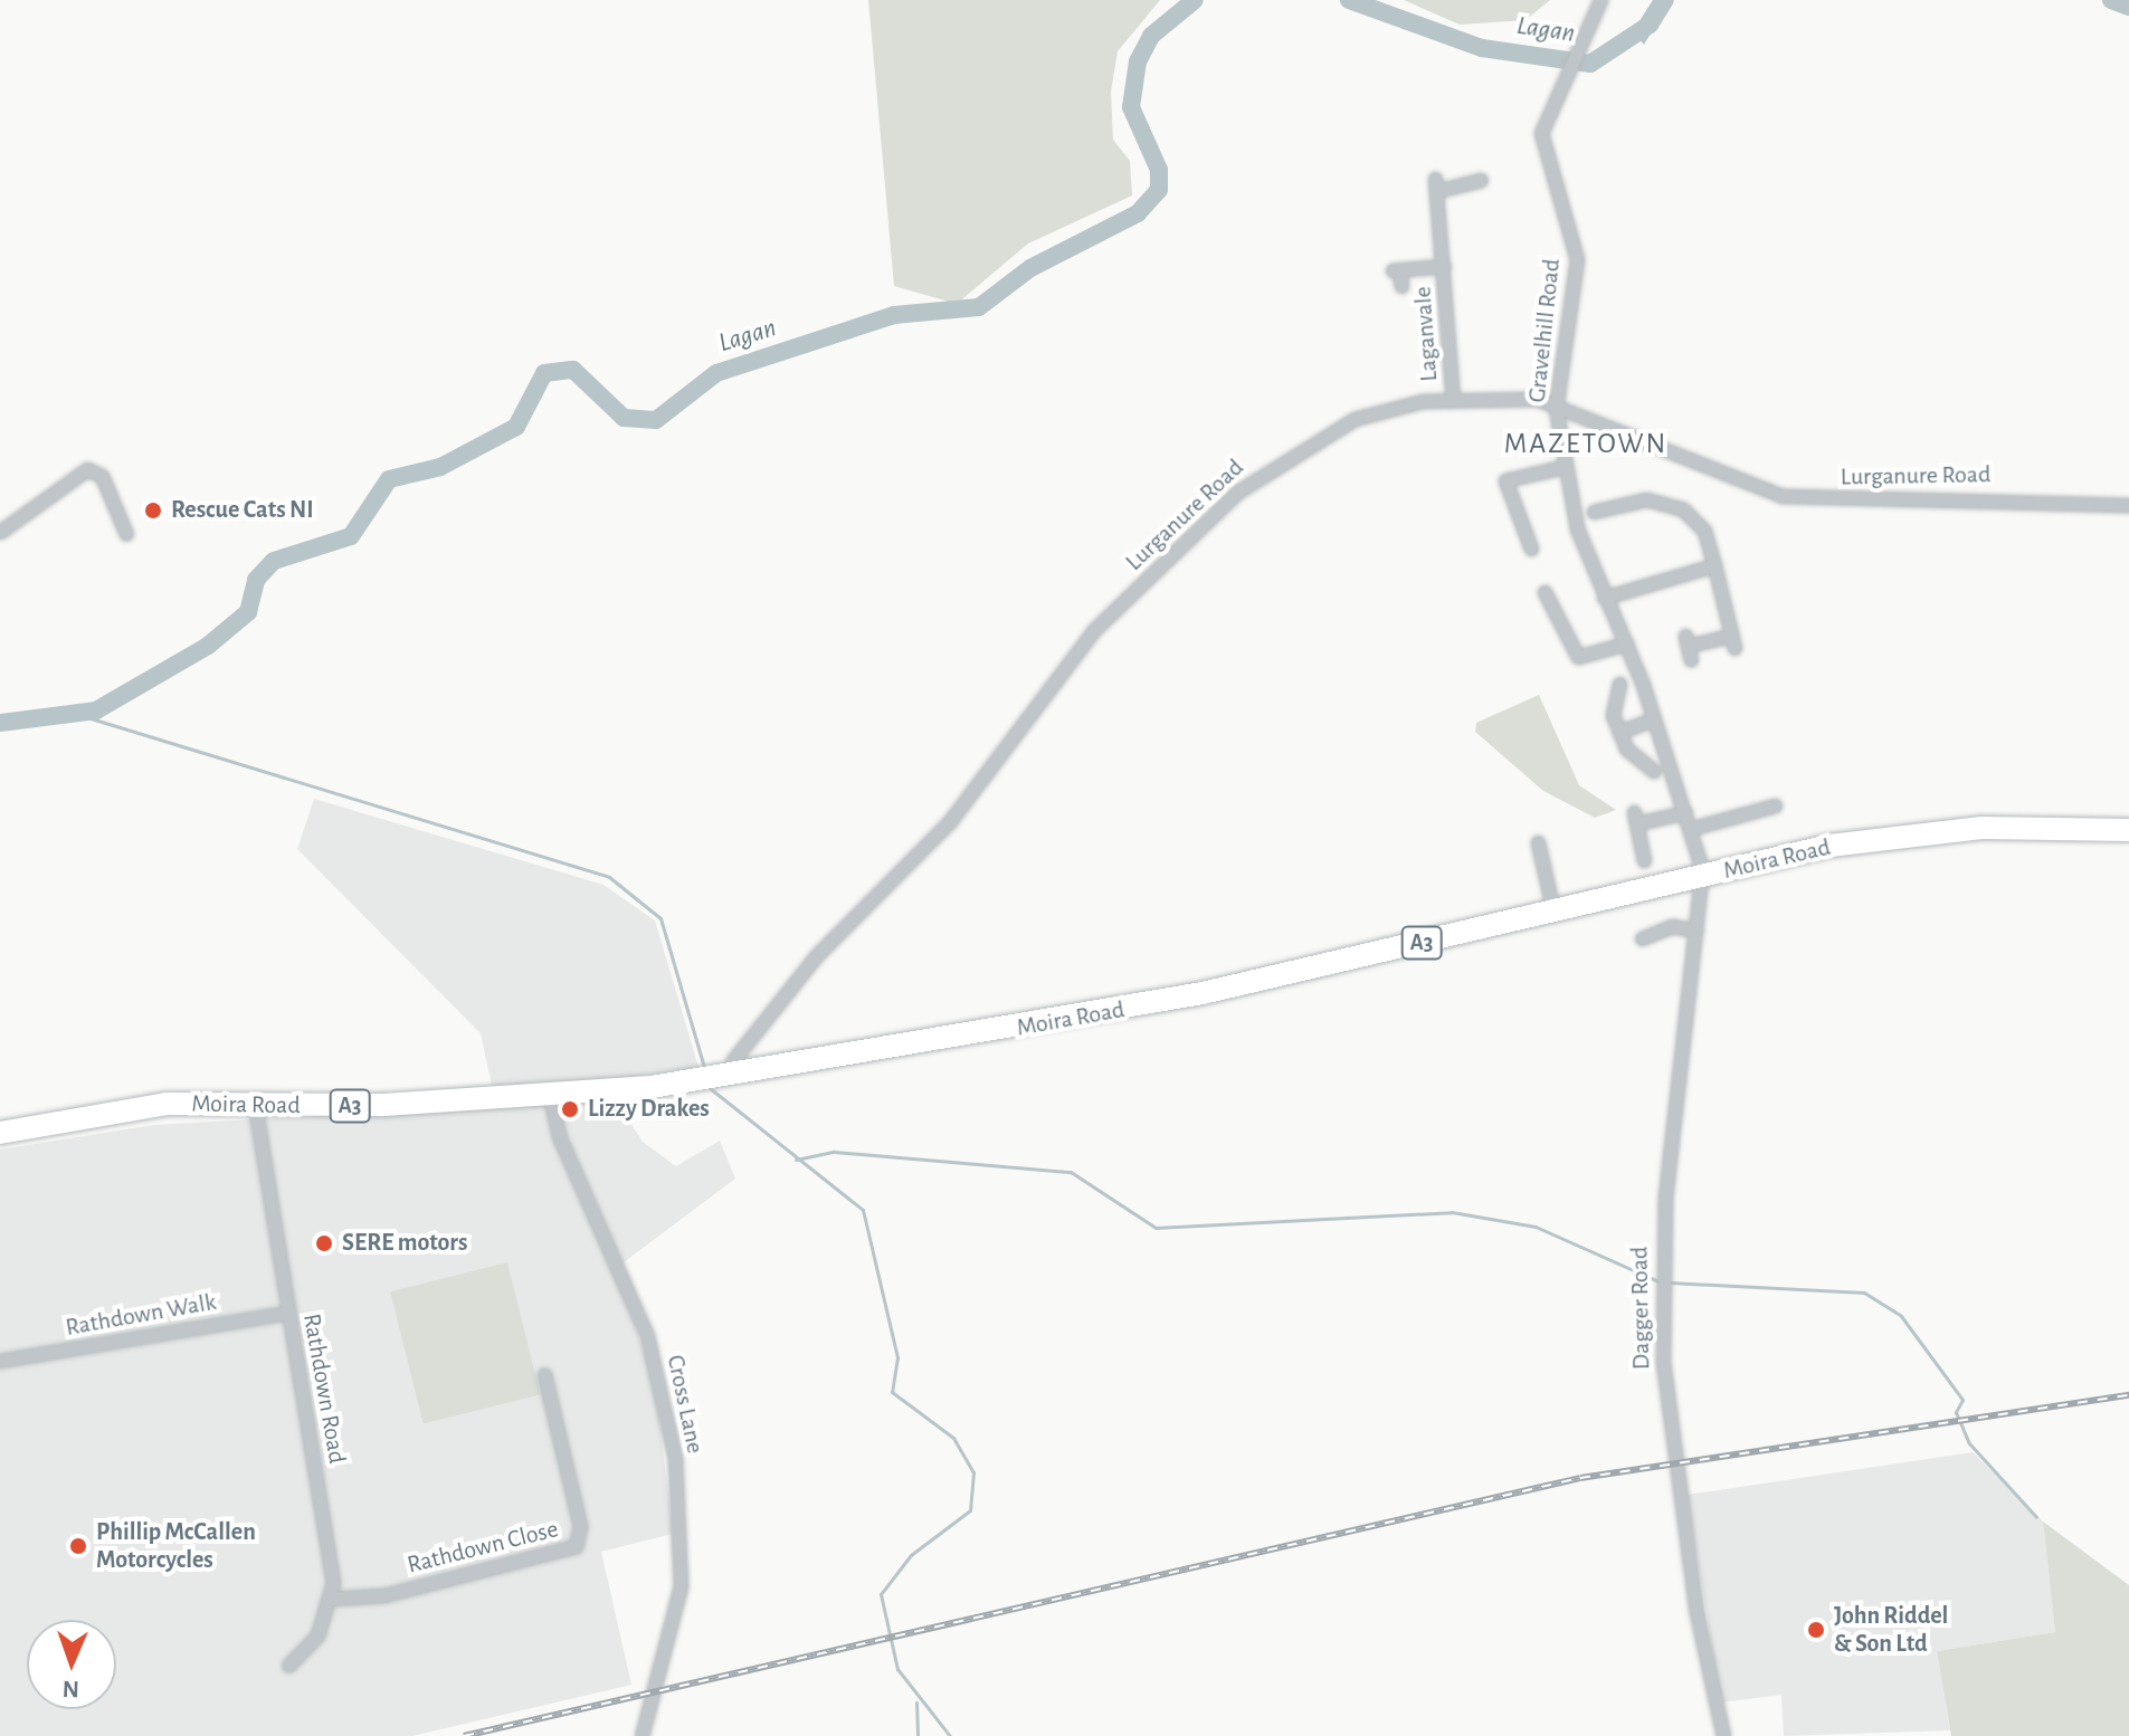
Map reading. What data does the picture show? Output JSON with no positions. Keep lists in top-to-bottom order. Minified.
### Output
{"streets":{"highway":["Moira Road","A3"],"street":["Gravelhill Road","Laganvale","Lurganure Road","Dagger Road","Rathdown Walk","Rathdown Road","Cross Lane","Rathdown Close"]},"crossings":[["Gravelhill Road","Lurganure Road"],["Gravelhill Road","Moira Road"],["Gravelhill Road","Dagger Road"],["Laganvale","Lurganure Road"],["Lurganure Road","Moira Road"],["Moira Road","Dagger Road"],["Moira Road","Rathdown Road"],["Moira Road","Cross Lane"],["Rathdown Walk","Rathdown Road"],["Rathdown Road","Rathdown Close"]],"districts":["MAZETOWN"],"water":["Lagan"],"places":["Rescue Cats NI","Lizzy Drakes","SERE motors","Phillip McCallen Motorcycles","John Riddel & Son Ltd"],"north":"bottom"}
